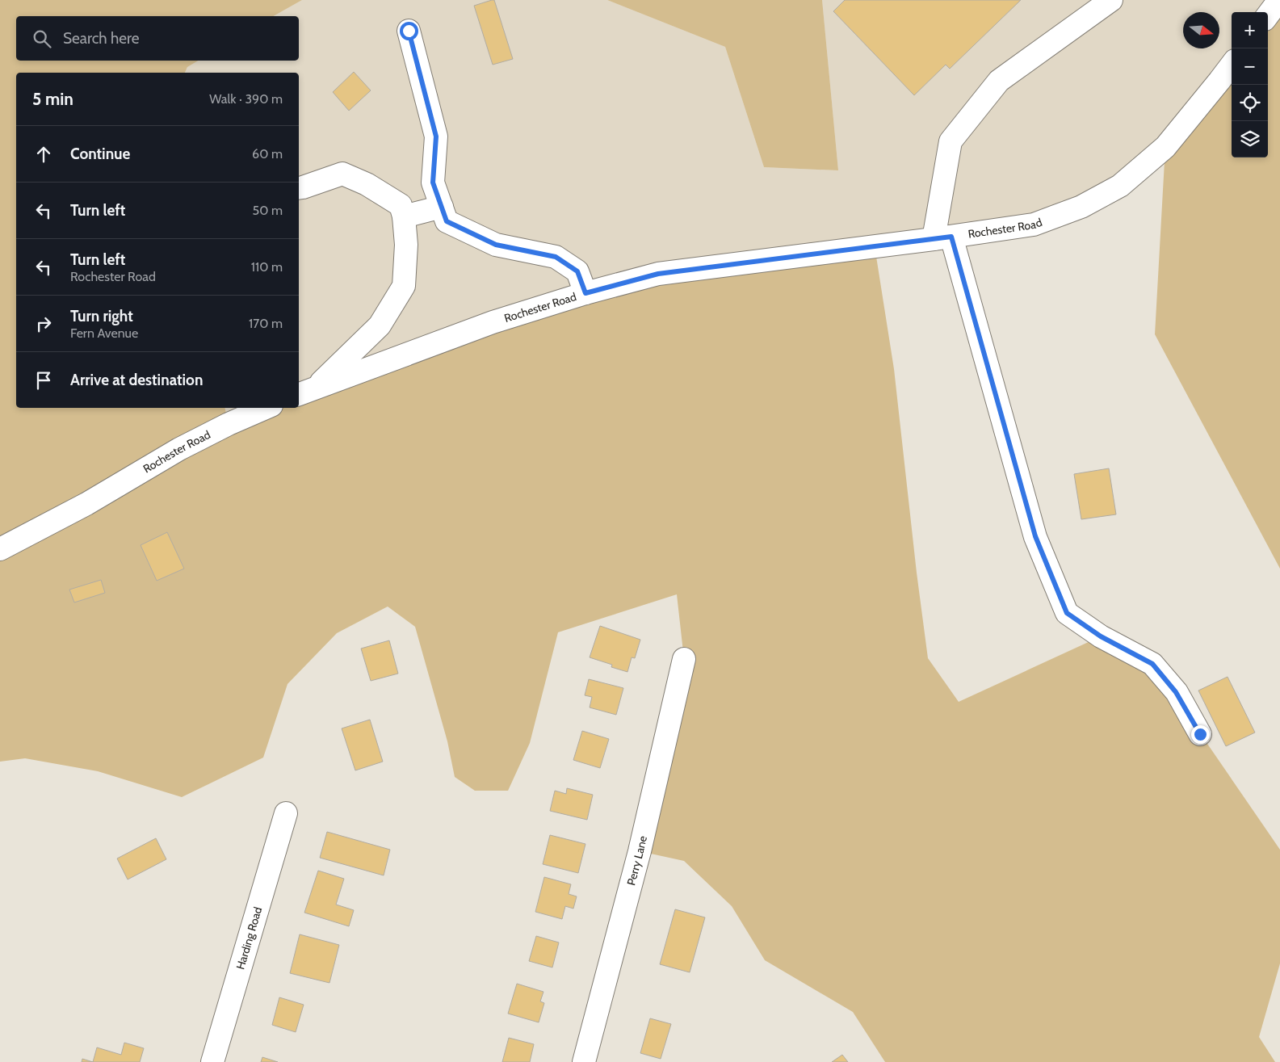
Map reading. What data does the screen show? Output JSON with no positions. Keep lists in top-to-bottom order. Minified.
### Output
{"streets":{"street":["Rochester Road","Perry Lane","Harding Road"]},"north":"right","page":{"map_buttons":["+","−"],"search":"Search here","heading":["5 min","Walk · 390 m"],"list":[["Continue","60 m"],["Turn left","50 m"],["Turn left","Rochester Road","110 m"],["Turn right","Fern Avenue","170 m"],"Arrive at destination"]}}
